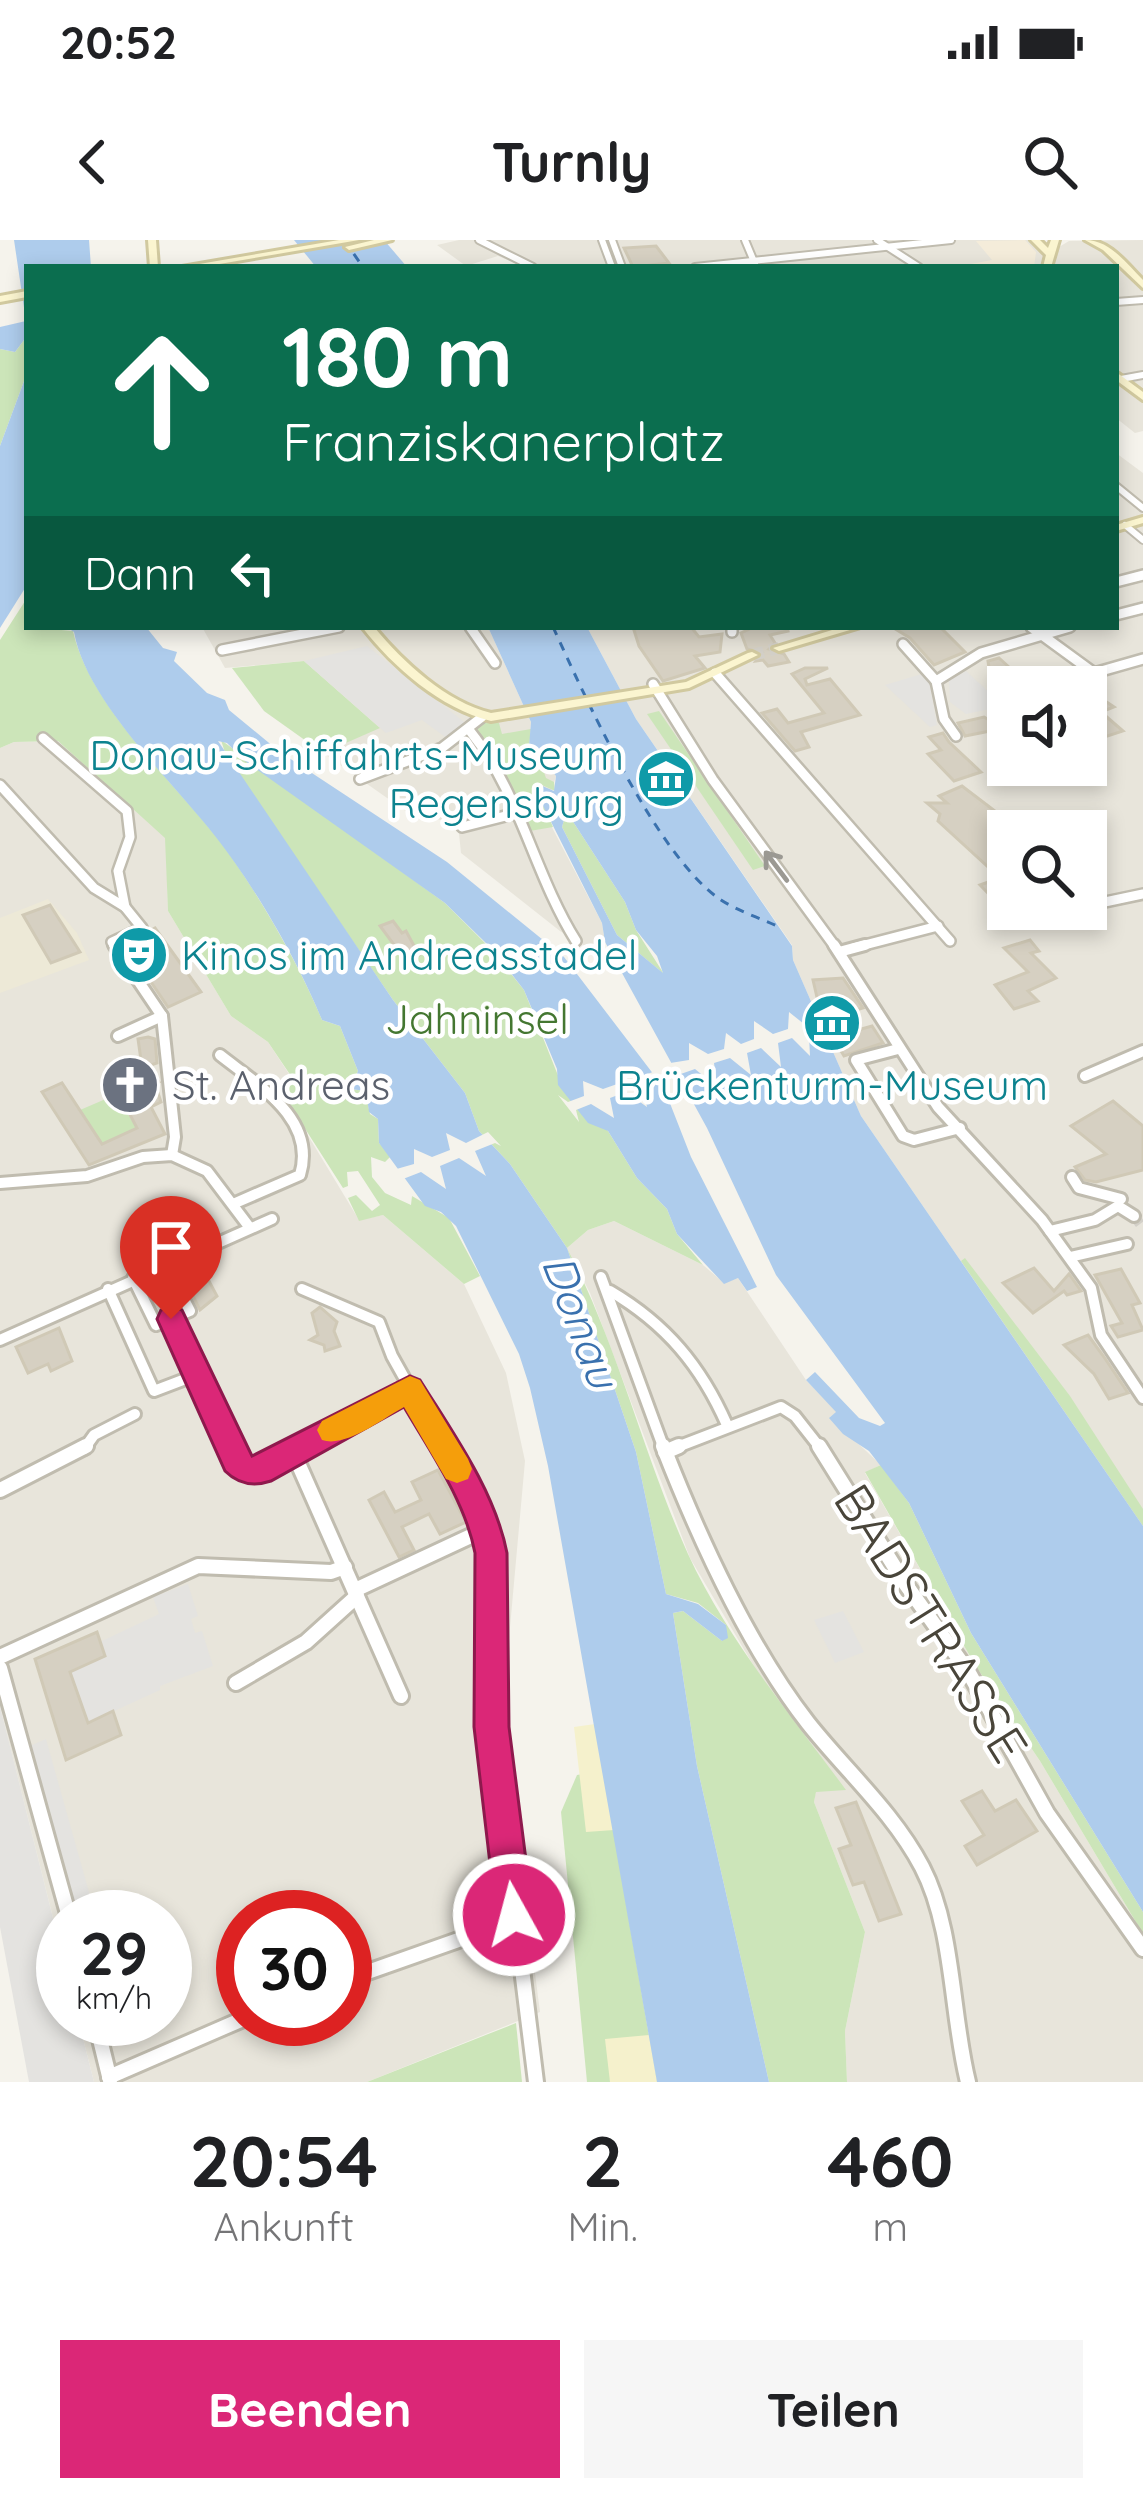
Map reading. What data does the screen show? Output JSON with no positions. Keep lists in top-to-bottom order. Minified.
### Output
{"streets":{"street":["BADSTRASSE"]},"water":["Donau"],"parks":["Jahninsel"],"places":{"museum":["Donau-Schiffahrts-Museum Regensburg","Brückenturm-Museum"],"theatre":["Kinos im Andreasstadel"],"church":["St. Andreas"]},"page":{"status":"20:52","header":"Turnly","turn":["180 m","Franziskanerplatz"],"then":"Dann","speed":"29 km/h","limit":"30","eta":["20:54","Ankunft","2","Min.","460","m"],"buttons":["Beenden","Teilen"]}}
